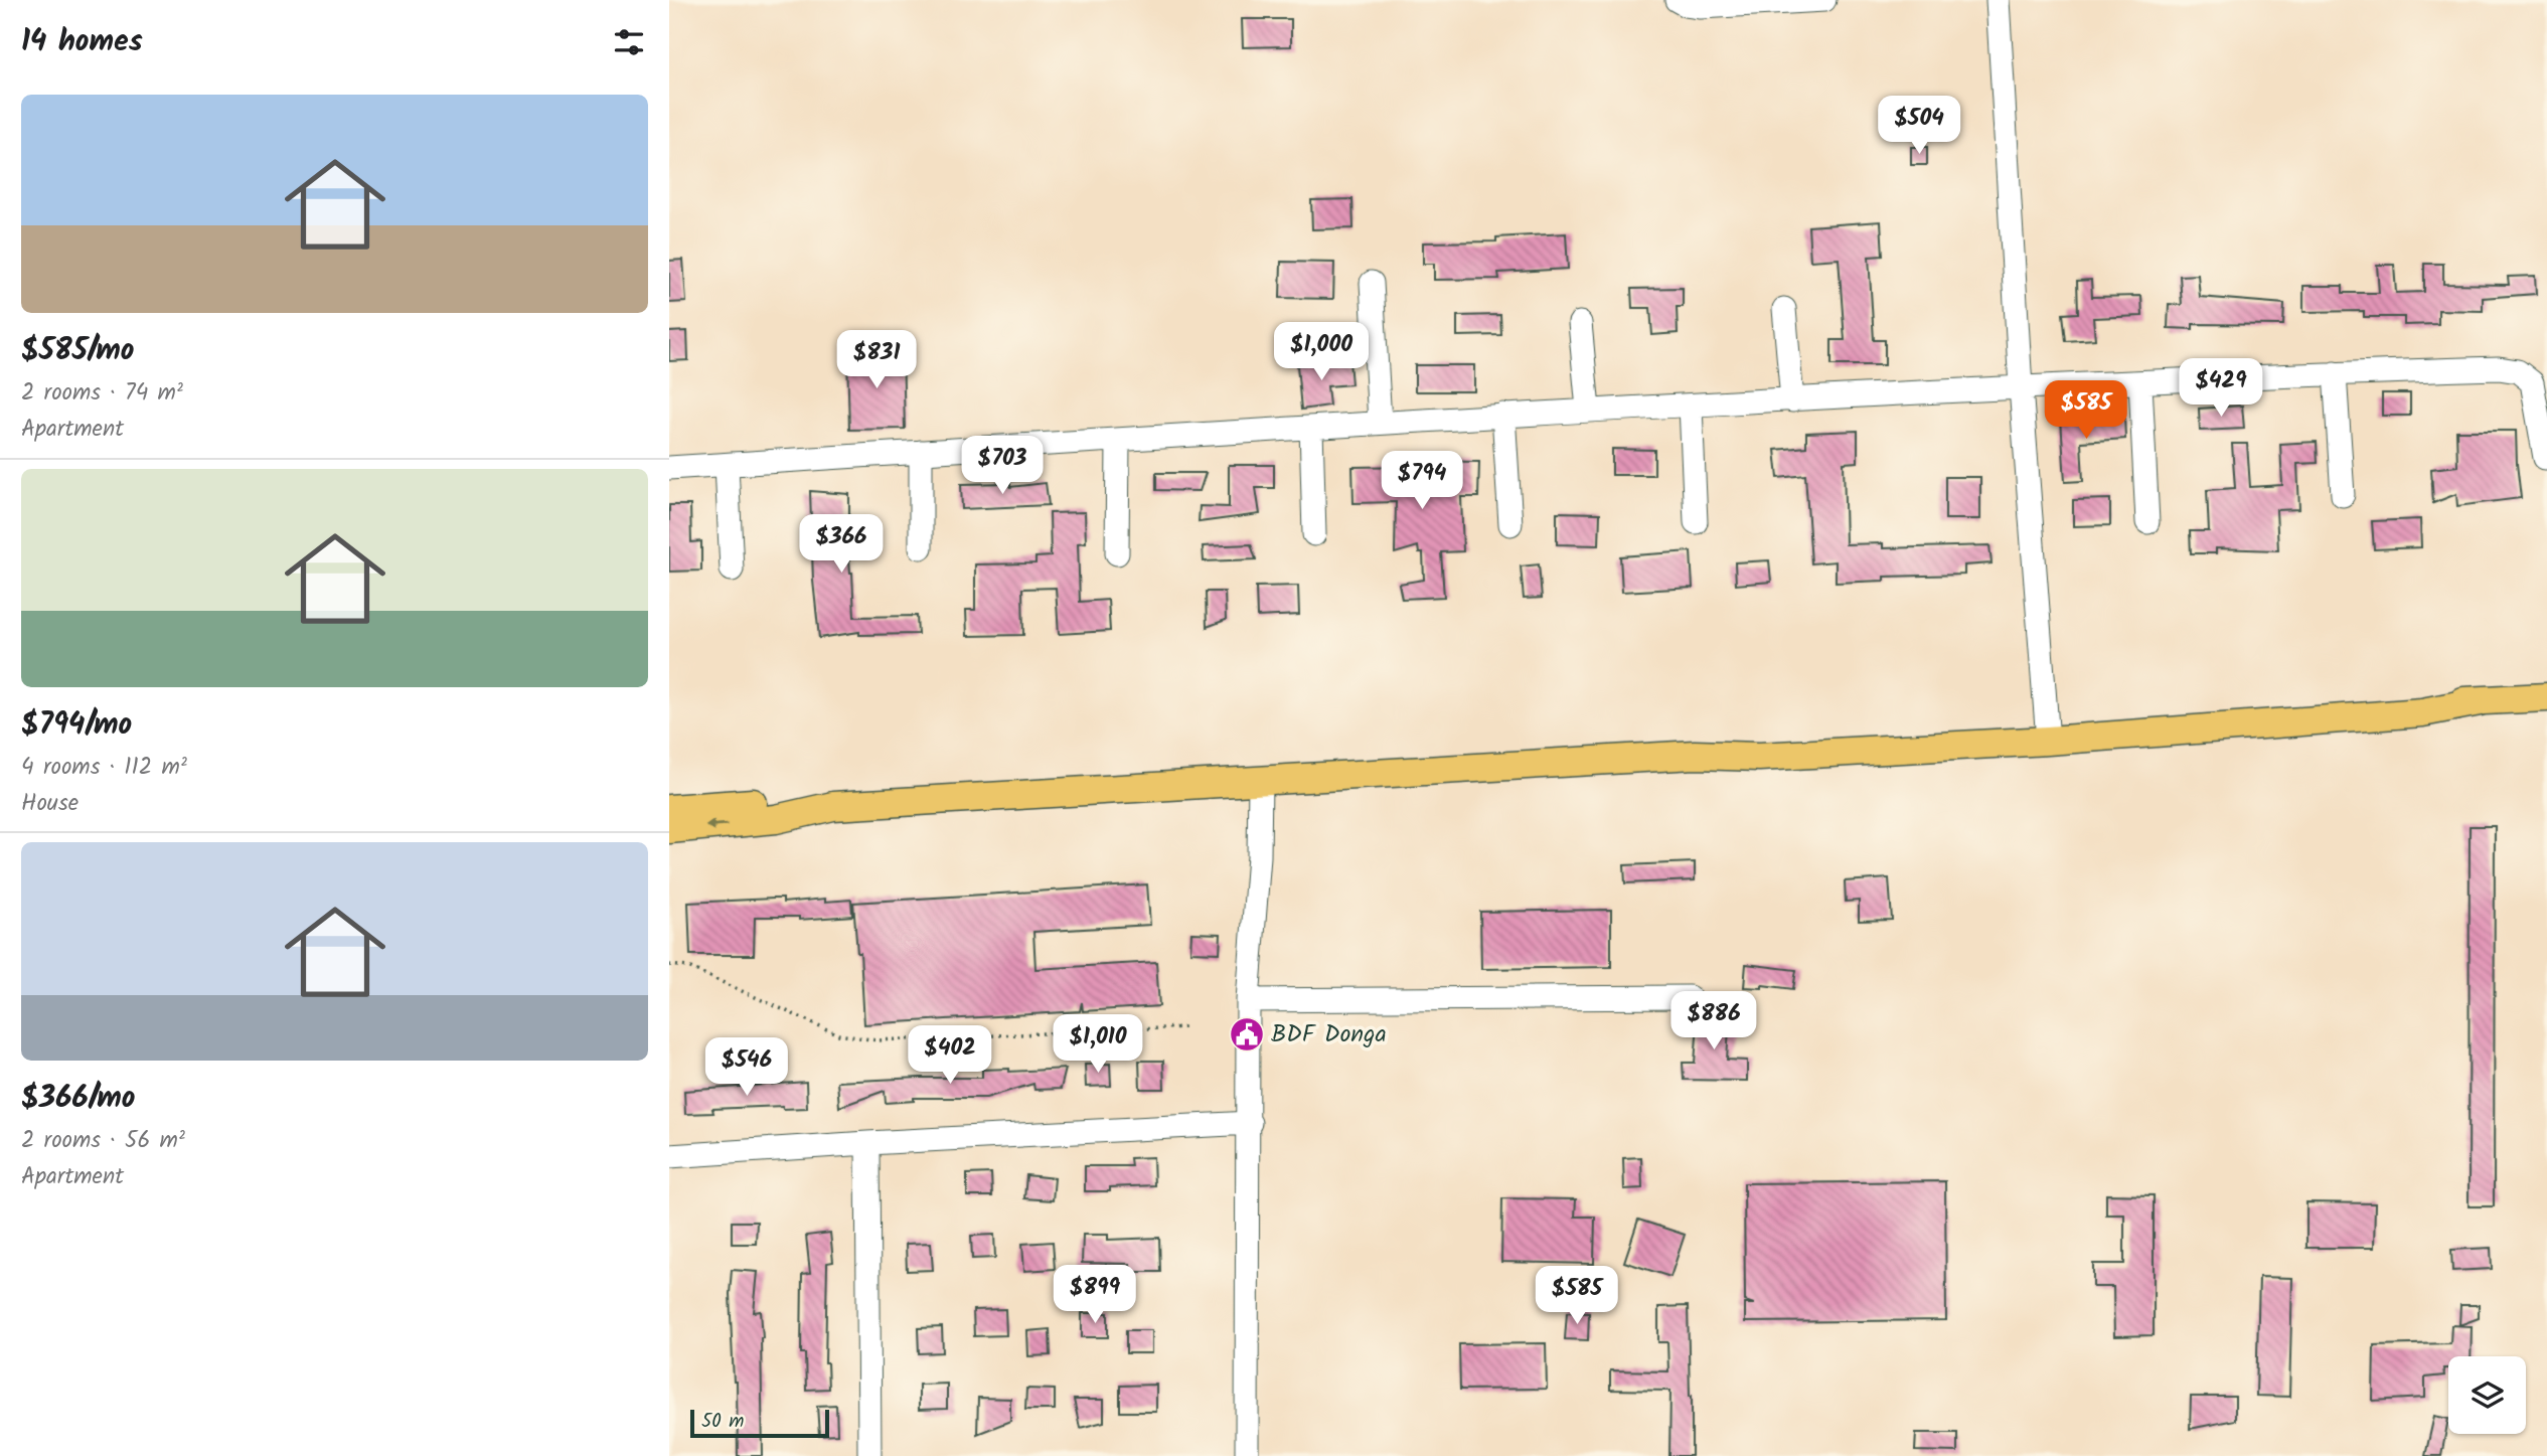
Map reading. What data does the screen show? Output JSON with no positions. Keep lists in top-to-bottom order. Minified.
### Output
{"places":{"public building":["BDF Donga"]},"scale_bar":"50 m","page":{"heading":"14 homes","list":[{"name":"$585/mo","note":"2 rooms · 74 m² · Apartment"},{"name":"$794/mo","note":"4 rooms · 112 m² · House"},{"name":"$366/mo","note":"2 rooms · 56 m² · Apartment"}],"price":["$504","$1,000","$831","$429","$585","$703","$794","$366","$886","$1,010","$402","$546","$899","$585"],"scale":"50 m"}}
